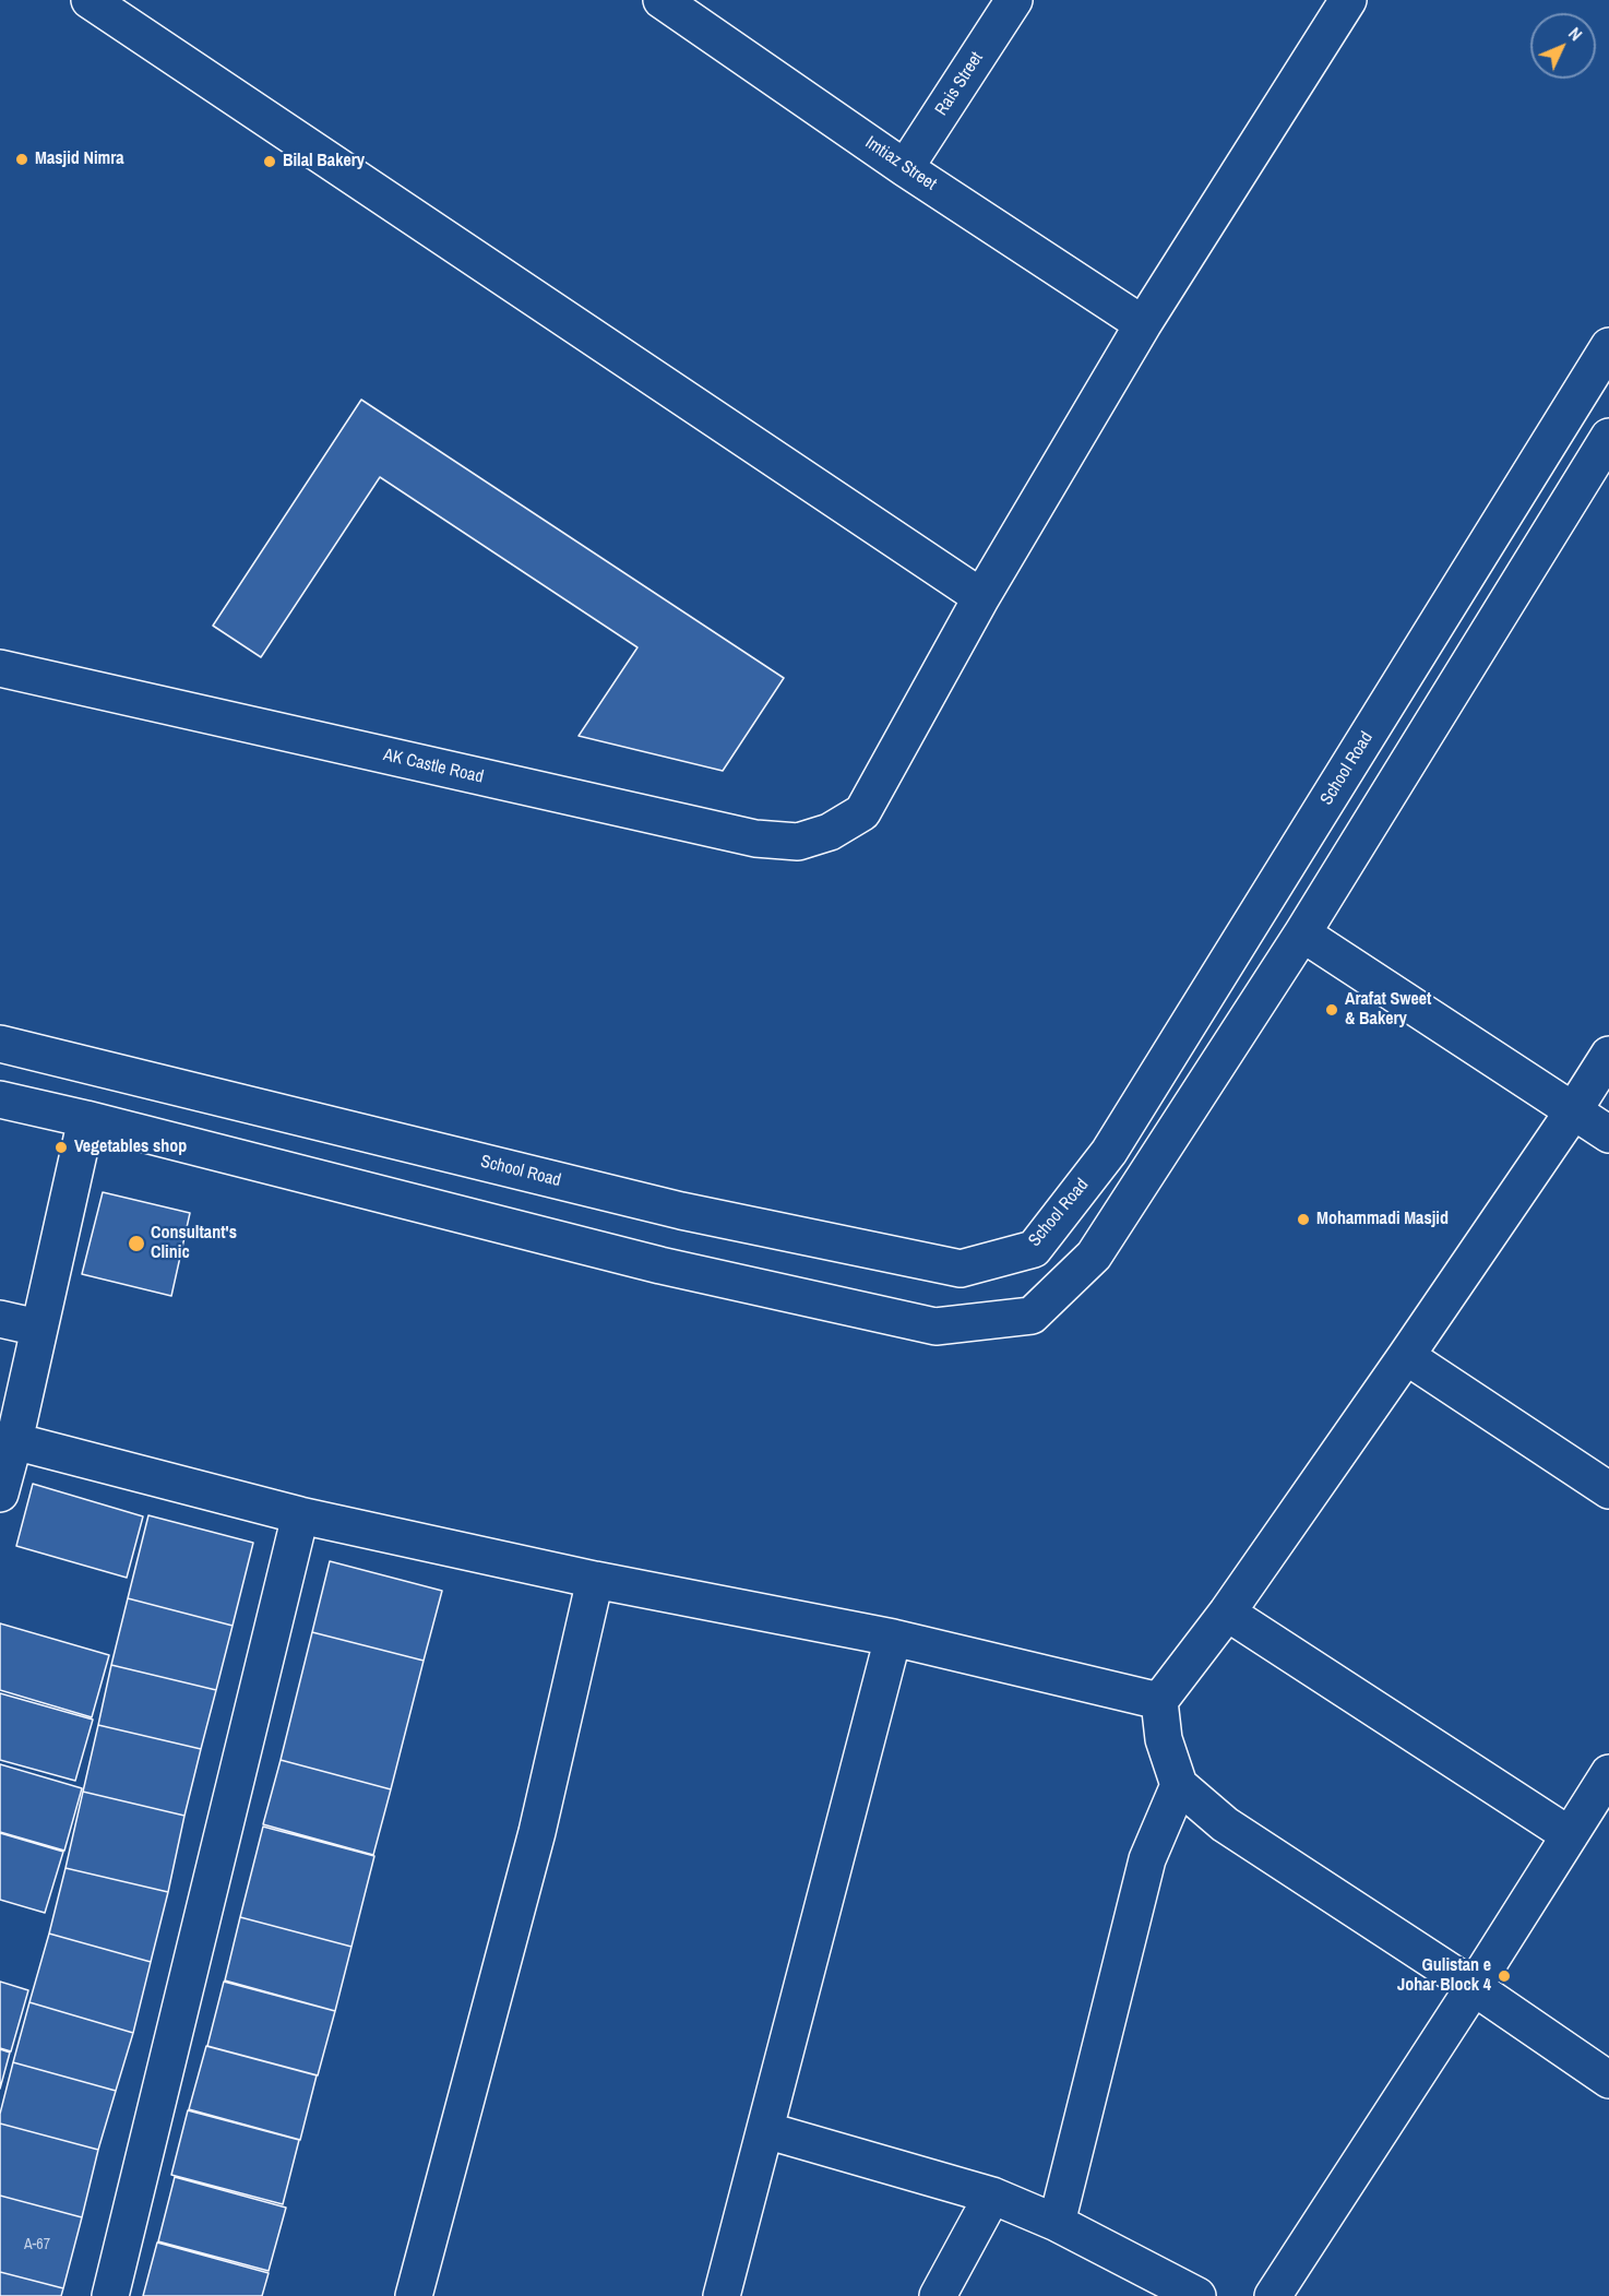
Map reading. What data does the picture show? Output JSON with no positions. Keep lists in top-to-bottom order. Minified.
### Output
{"streets":{"street":["Rais Street","Imtiaz Street","AK Castle Road","School Road"]},"crossings":[["Rais Street","Imtiaz Street"]],"places":["Masjid Nimra","Bilal Bakery","Arafat Sweet & Bakery","Vegetables shop","Mohammadi Masjid","Consultant's Clinic","Gulistan e Johar Block 4"],"house_numbers":["A-67"],"north":"top right"}
